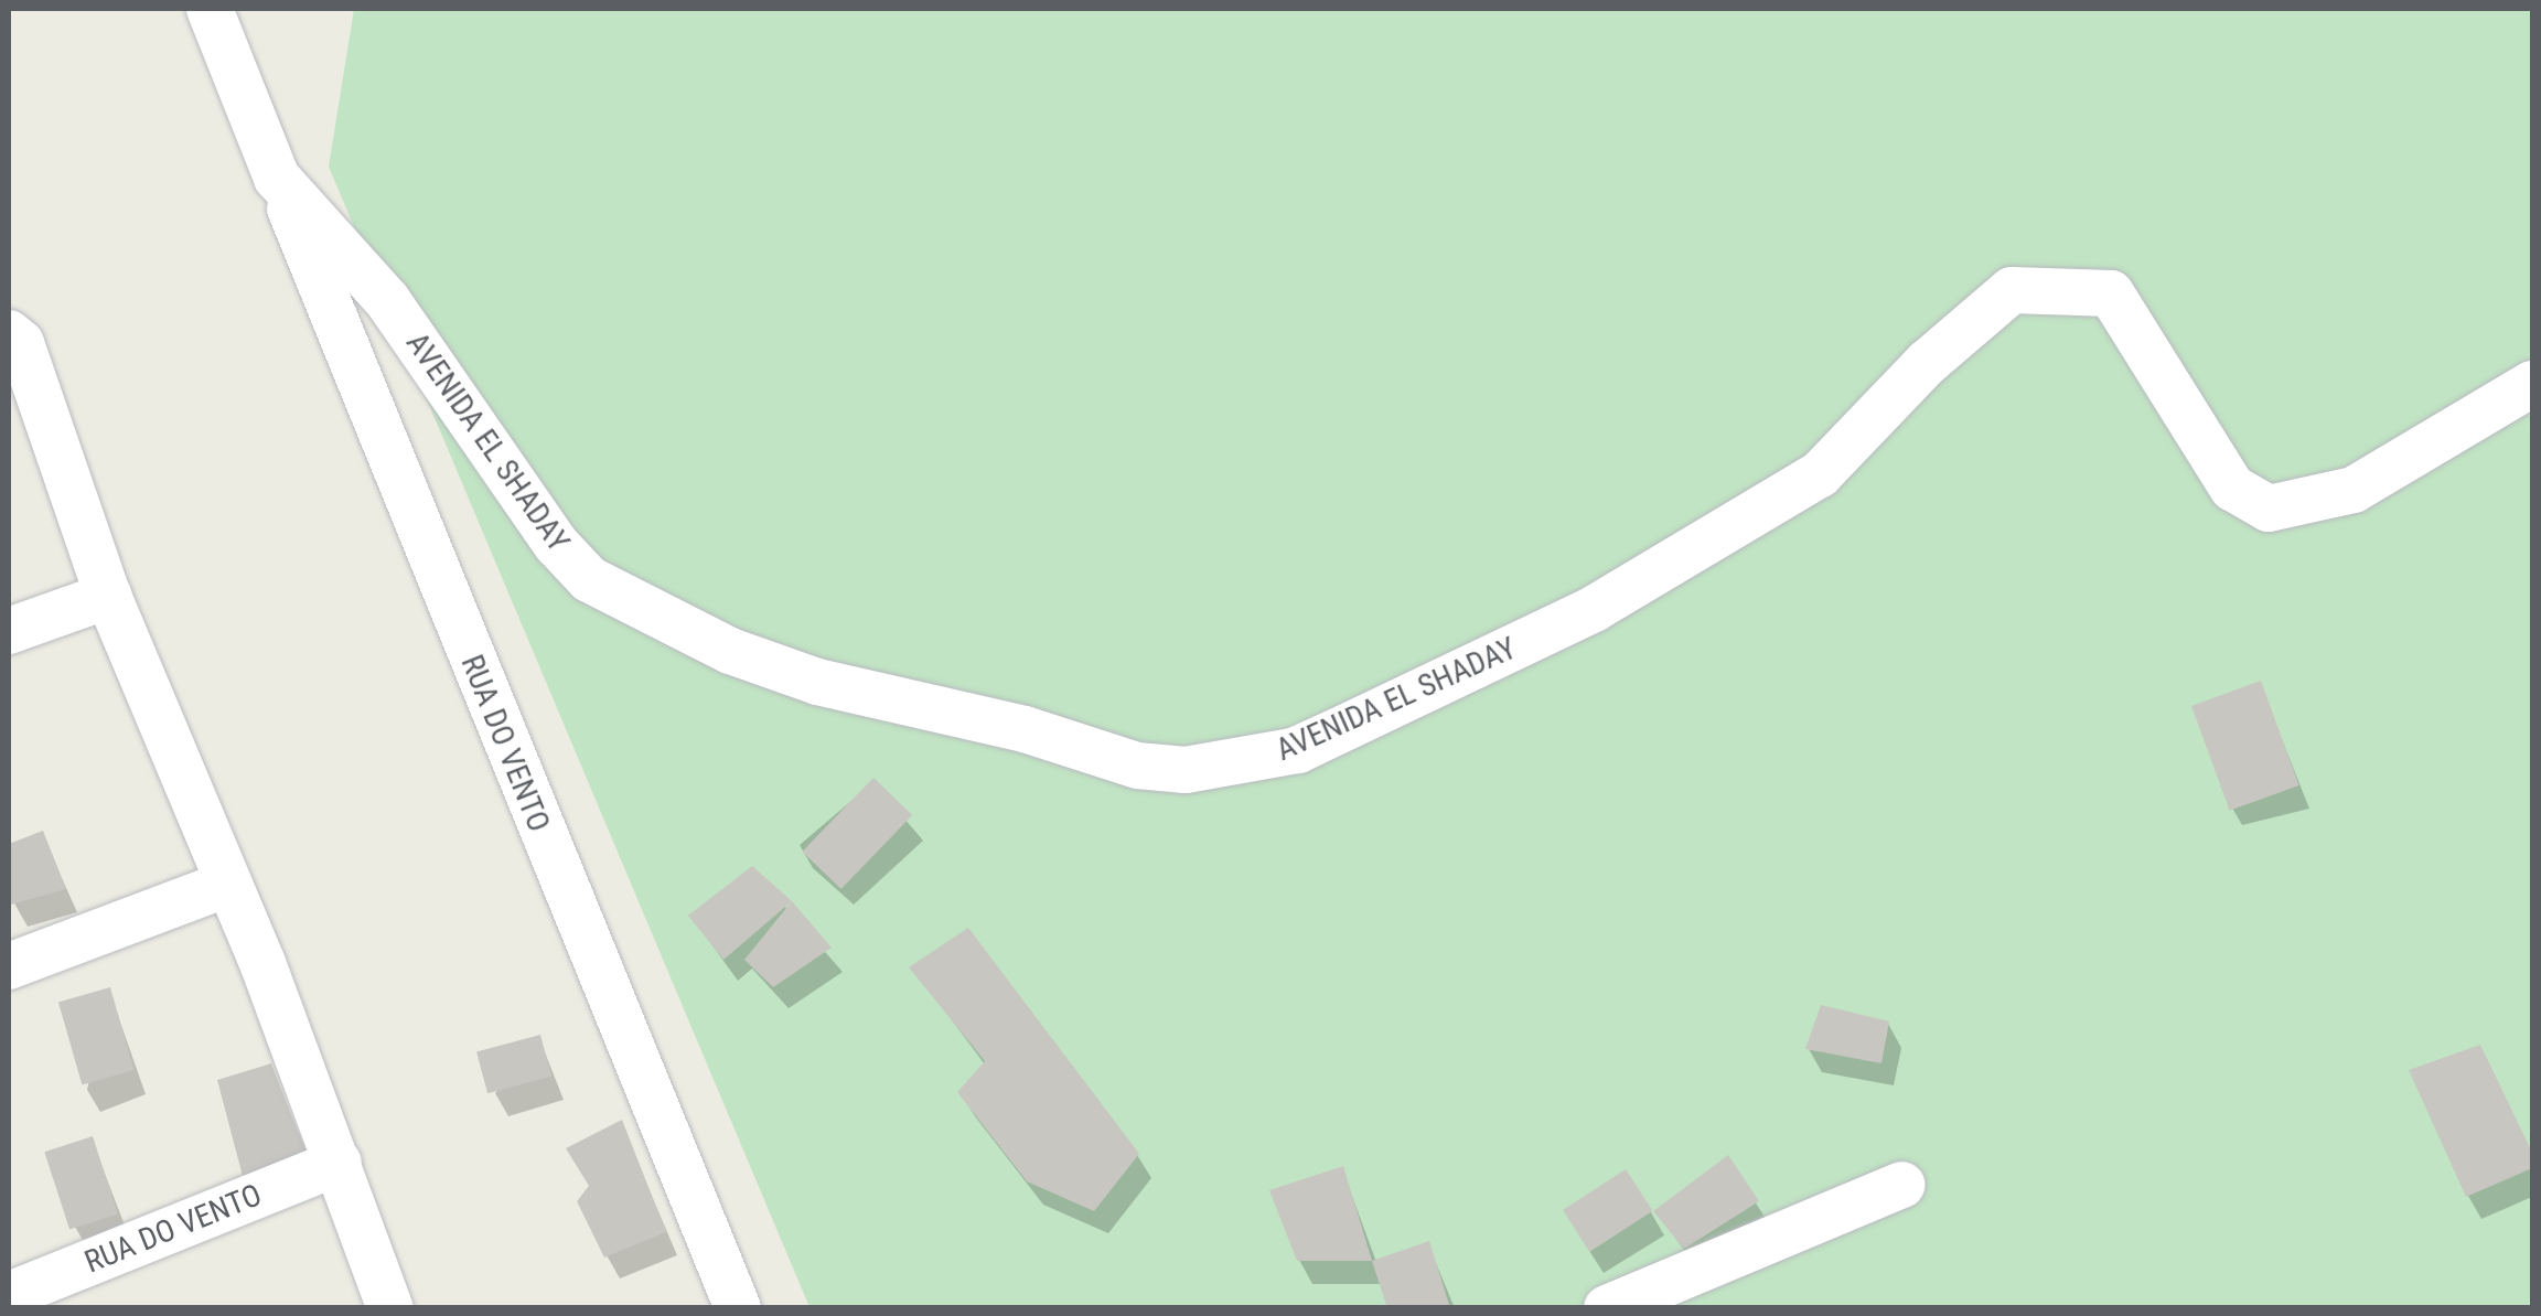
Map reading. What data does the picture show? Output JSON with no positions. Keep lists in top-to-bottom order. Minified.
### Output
{"streets":{"street":["AVENIDA EL SHADAY","RUA DO VENTO"]},"crossings":[["AVENIDA EL SHADAY","RUA DO VENTO"]]}
